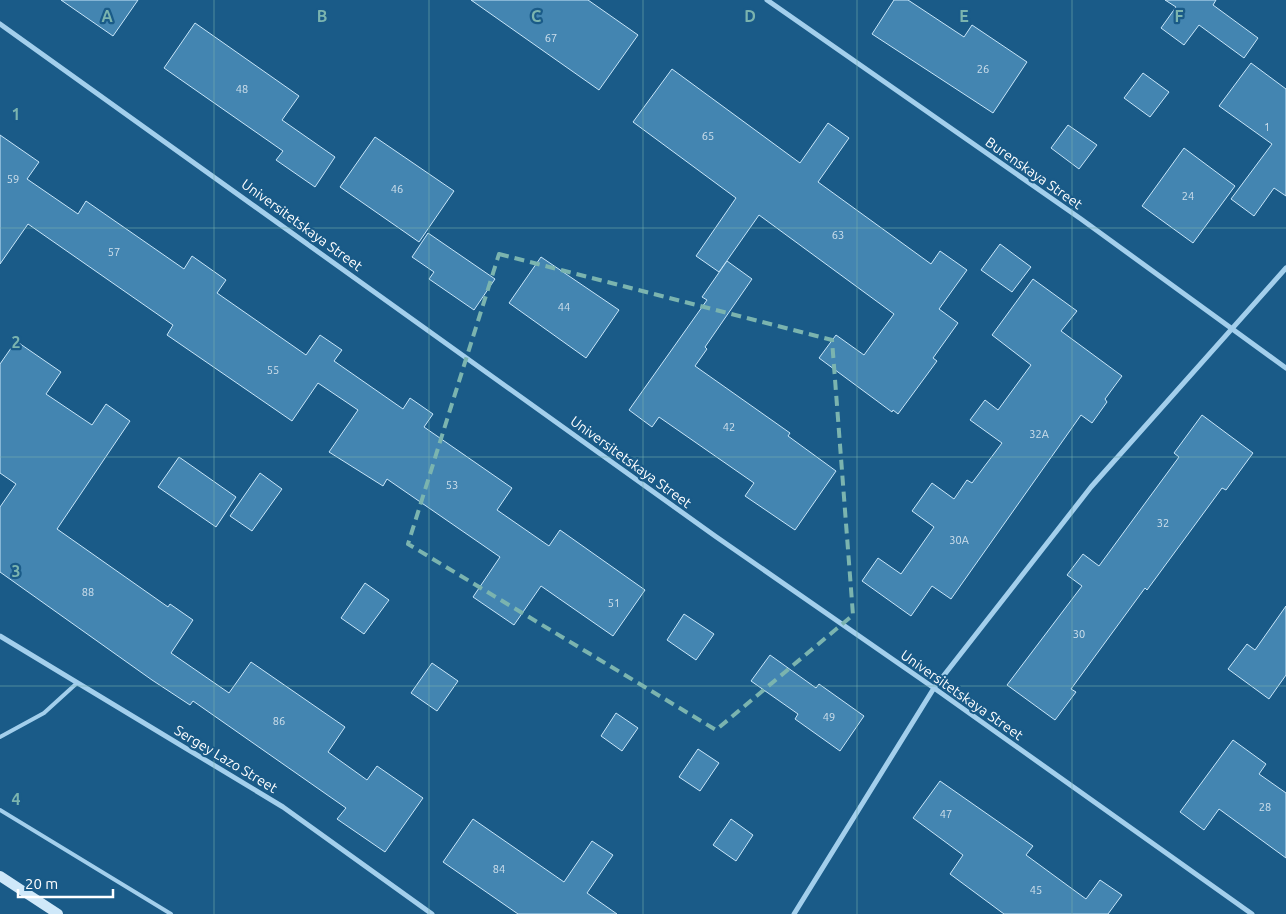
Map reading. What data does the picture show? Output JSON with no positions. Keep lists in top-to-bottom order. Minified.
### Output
{"streets":{"street":["Burenskaya Street","Universitetskaya Street","Sergey Lazo Street"]},"house_numbers":["67","26","48","1","65","59","46","24","63","57","44","55","42","32А","53","32","30А","88","51","30","49","86","28","47","84","45"],"scale_bar":"20 m","grid":{"columns":["A","B","C","D","E","F"],"rows":["1","2","3","4"]}}
